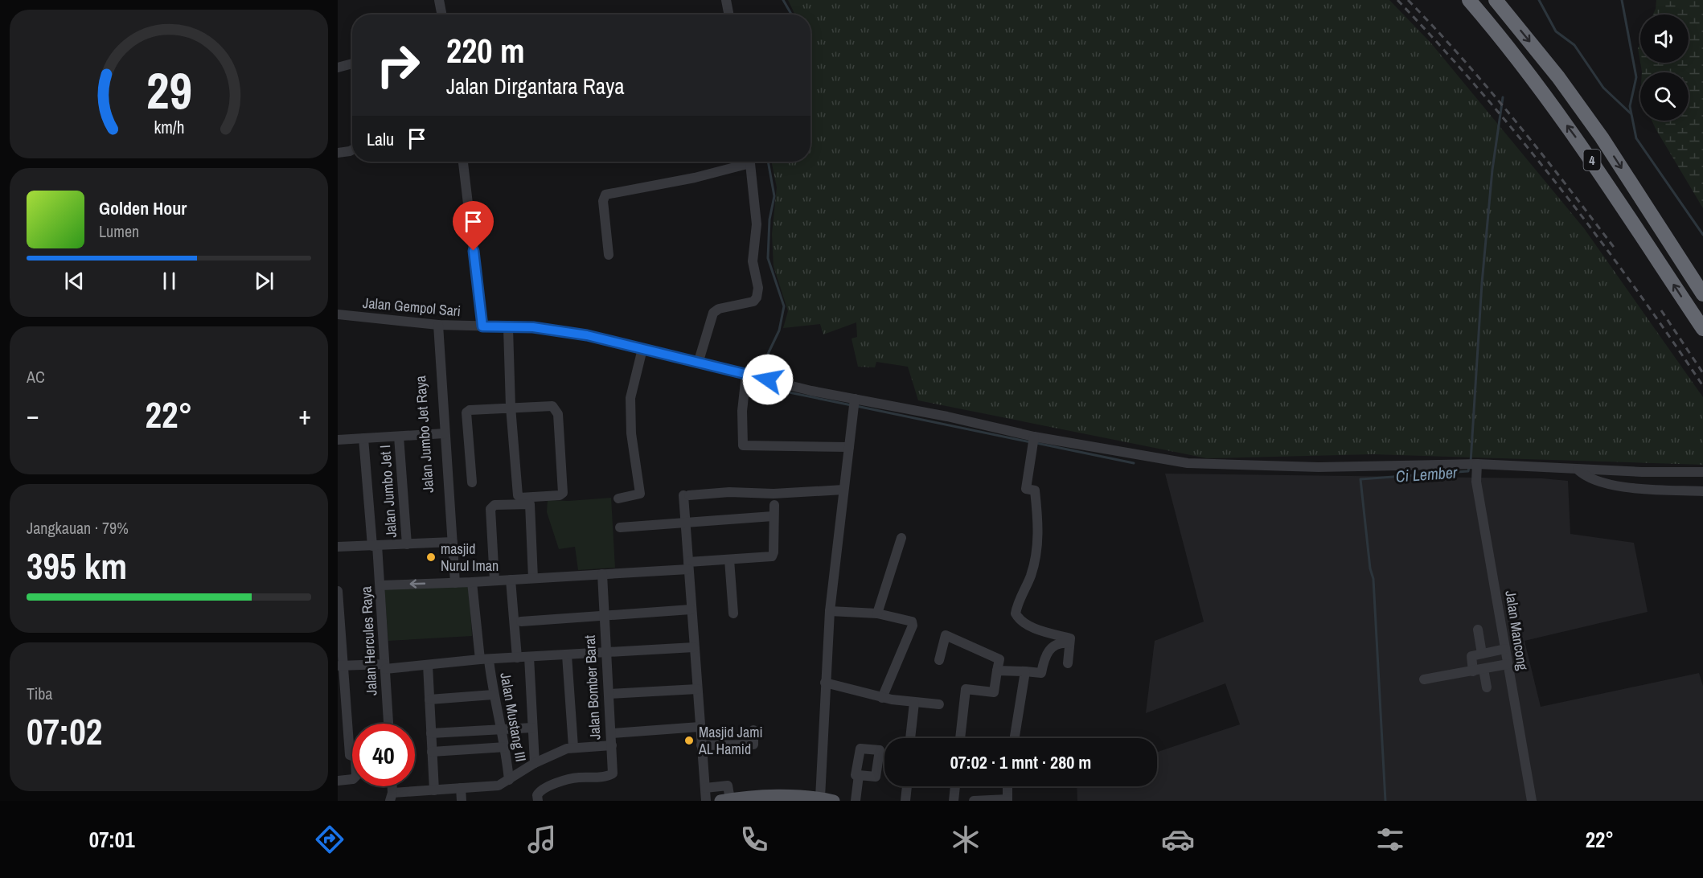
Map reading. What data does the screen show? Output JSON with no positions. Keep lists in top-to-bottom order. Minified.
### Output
{"streets":{"highway":["4"],"street":["Jalan Gempol Sari","Jalan Jumbo Jet Raya","Jalan Jumbo Jet I","Jalan Mancong","Jalan Hercules Raya","Jalan Bomber Barat","Jalan Mustang III"]},"crossings":[["Jalan Gempol Sari","Jalan Jumbo Jet Raya"],["Jalan Gempol Sari","Jalan Mancong"],["Jalan Bomber Barat","Jalan Mustang III"]],"water":["Ci Lember"],"places":["masjid Nurul Iman","Masjid Jami AL Hamid"],"page":{"turn":["220 m","Jalan Dirgantara Raya"],"then":"Lalu","song":["Golden Hour","Lumen"],"tile":["AC",["Jangkauan · 79%","395 km"],["Tiba","07:02"]],"heat":["−","22°","+"],"limit":"40","trip":"07:02 · 1 mnt · 280 m","tabs":["07:01","22°"],"gauge":["29","km/h"]}}
